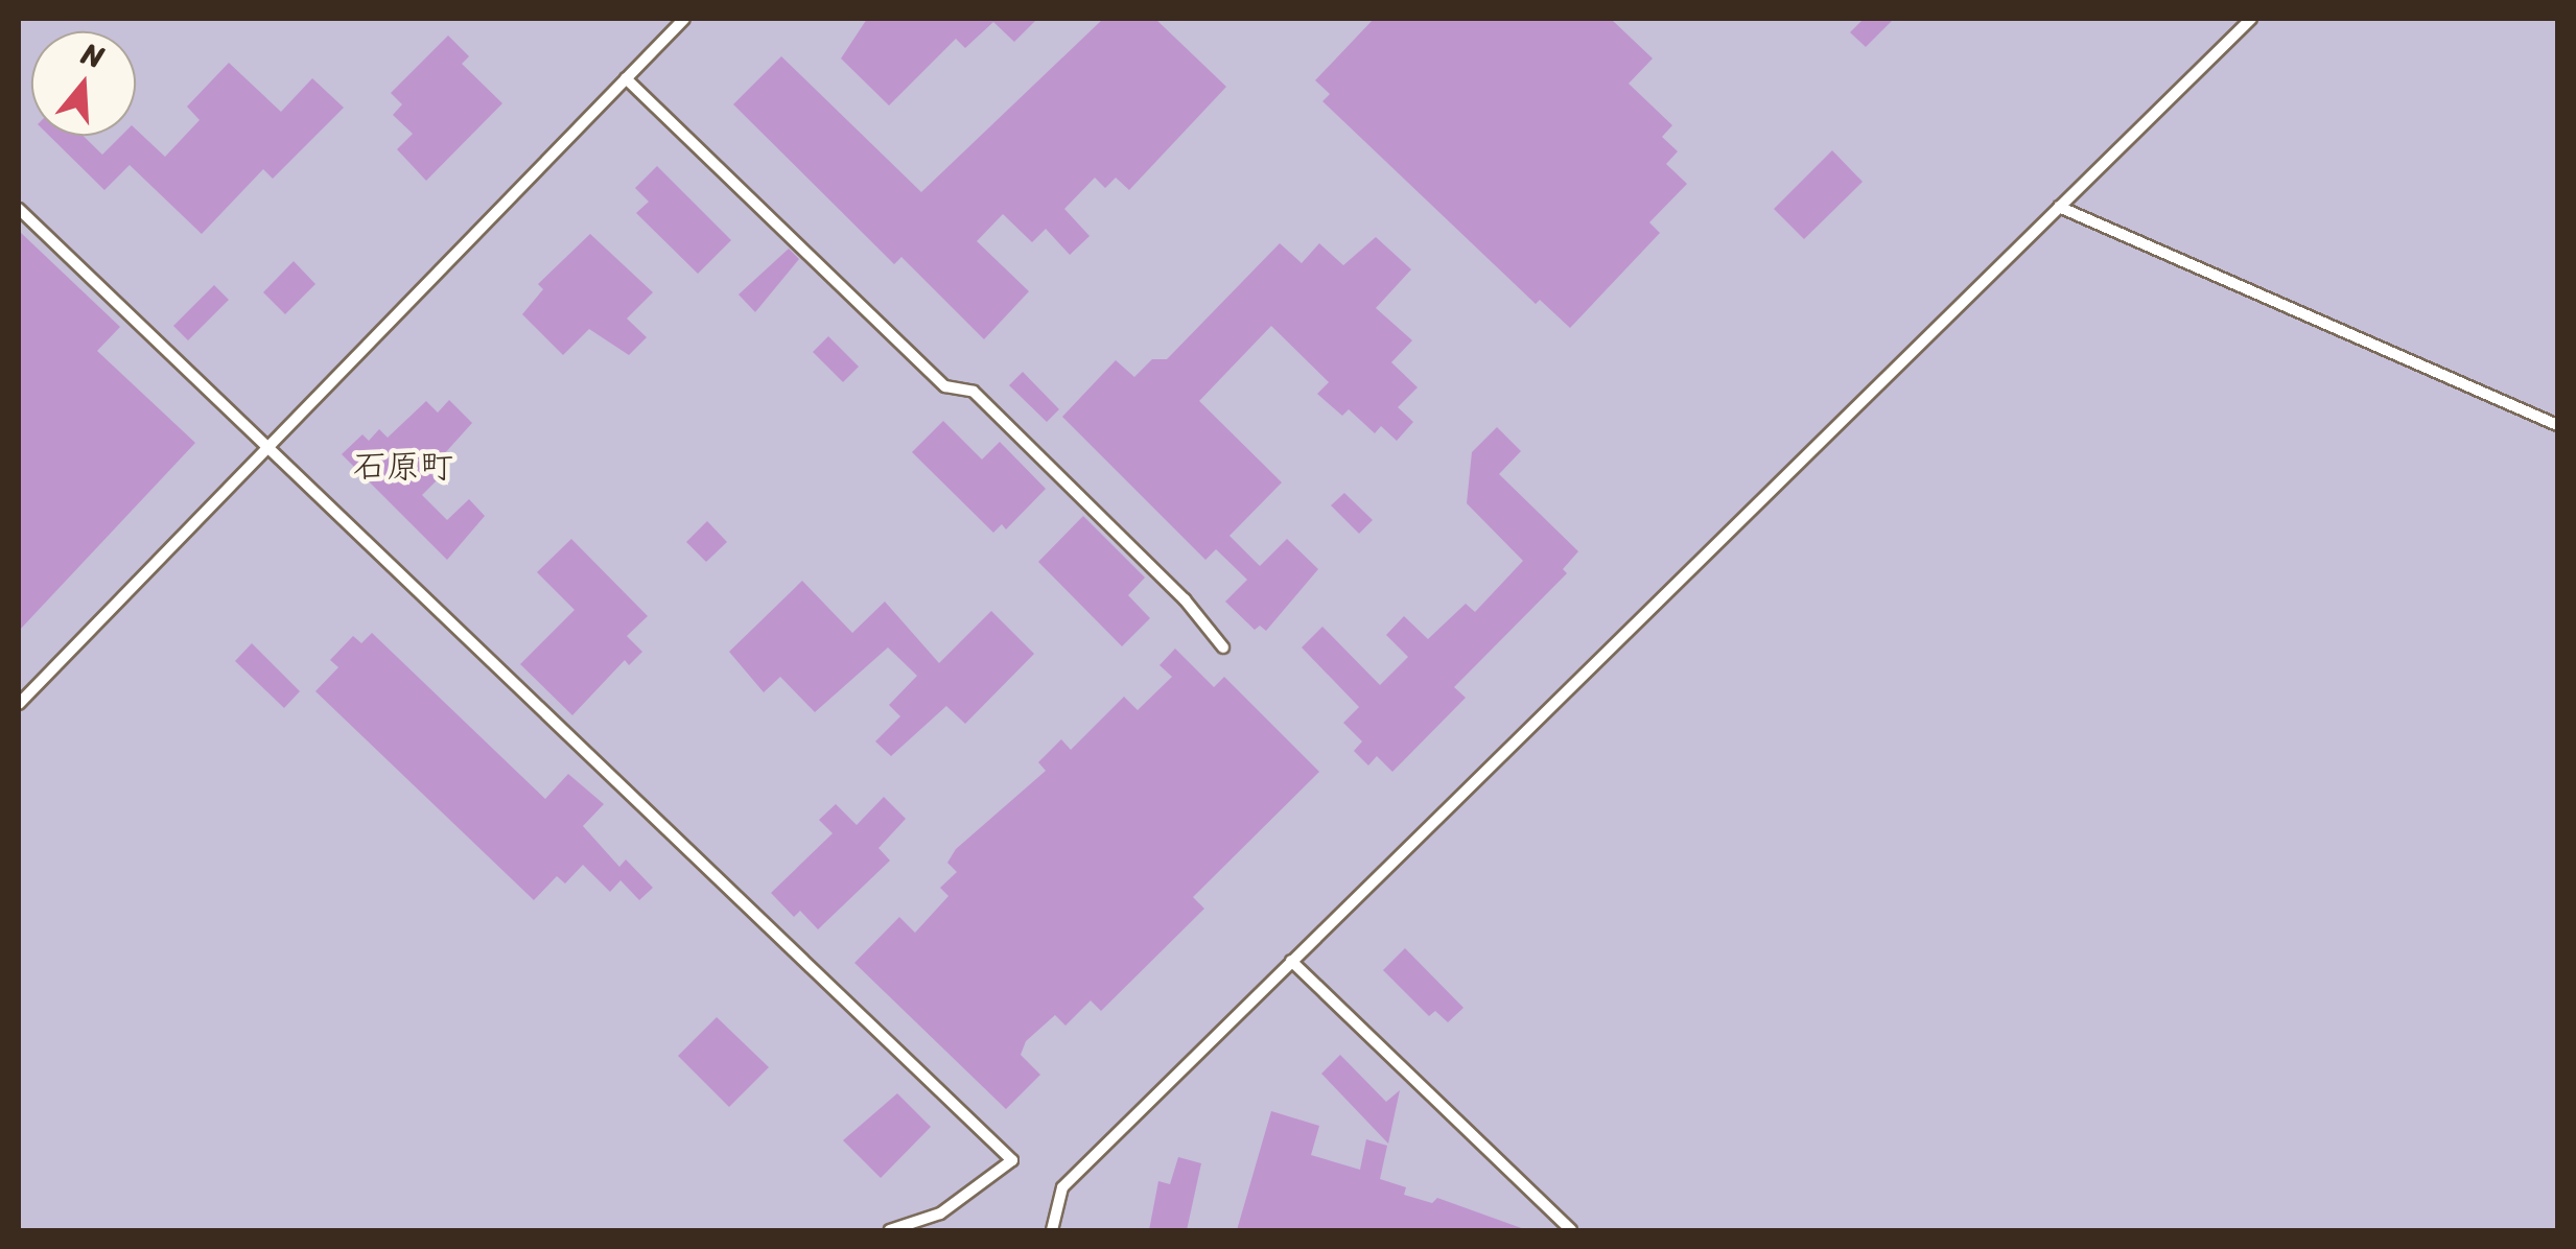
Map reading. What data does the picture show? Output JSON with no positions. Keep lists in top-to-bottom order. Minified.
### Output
{"districts":["石原町"],"north":"top"}
